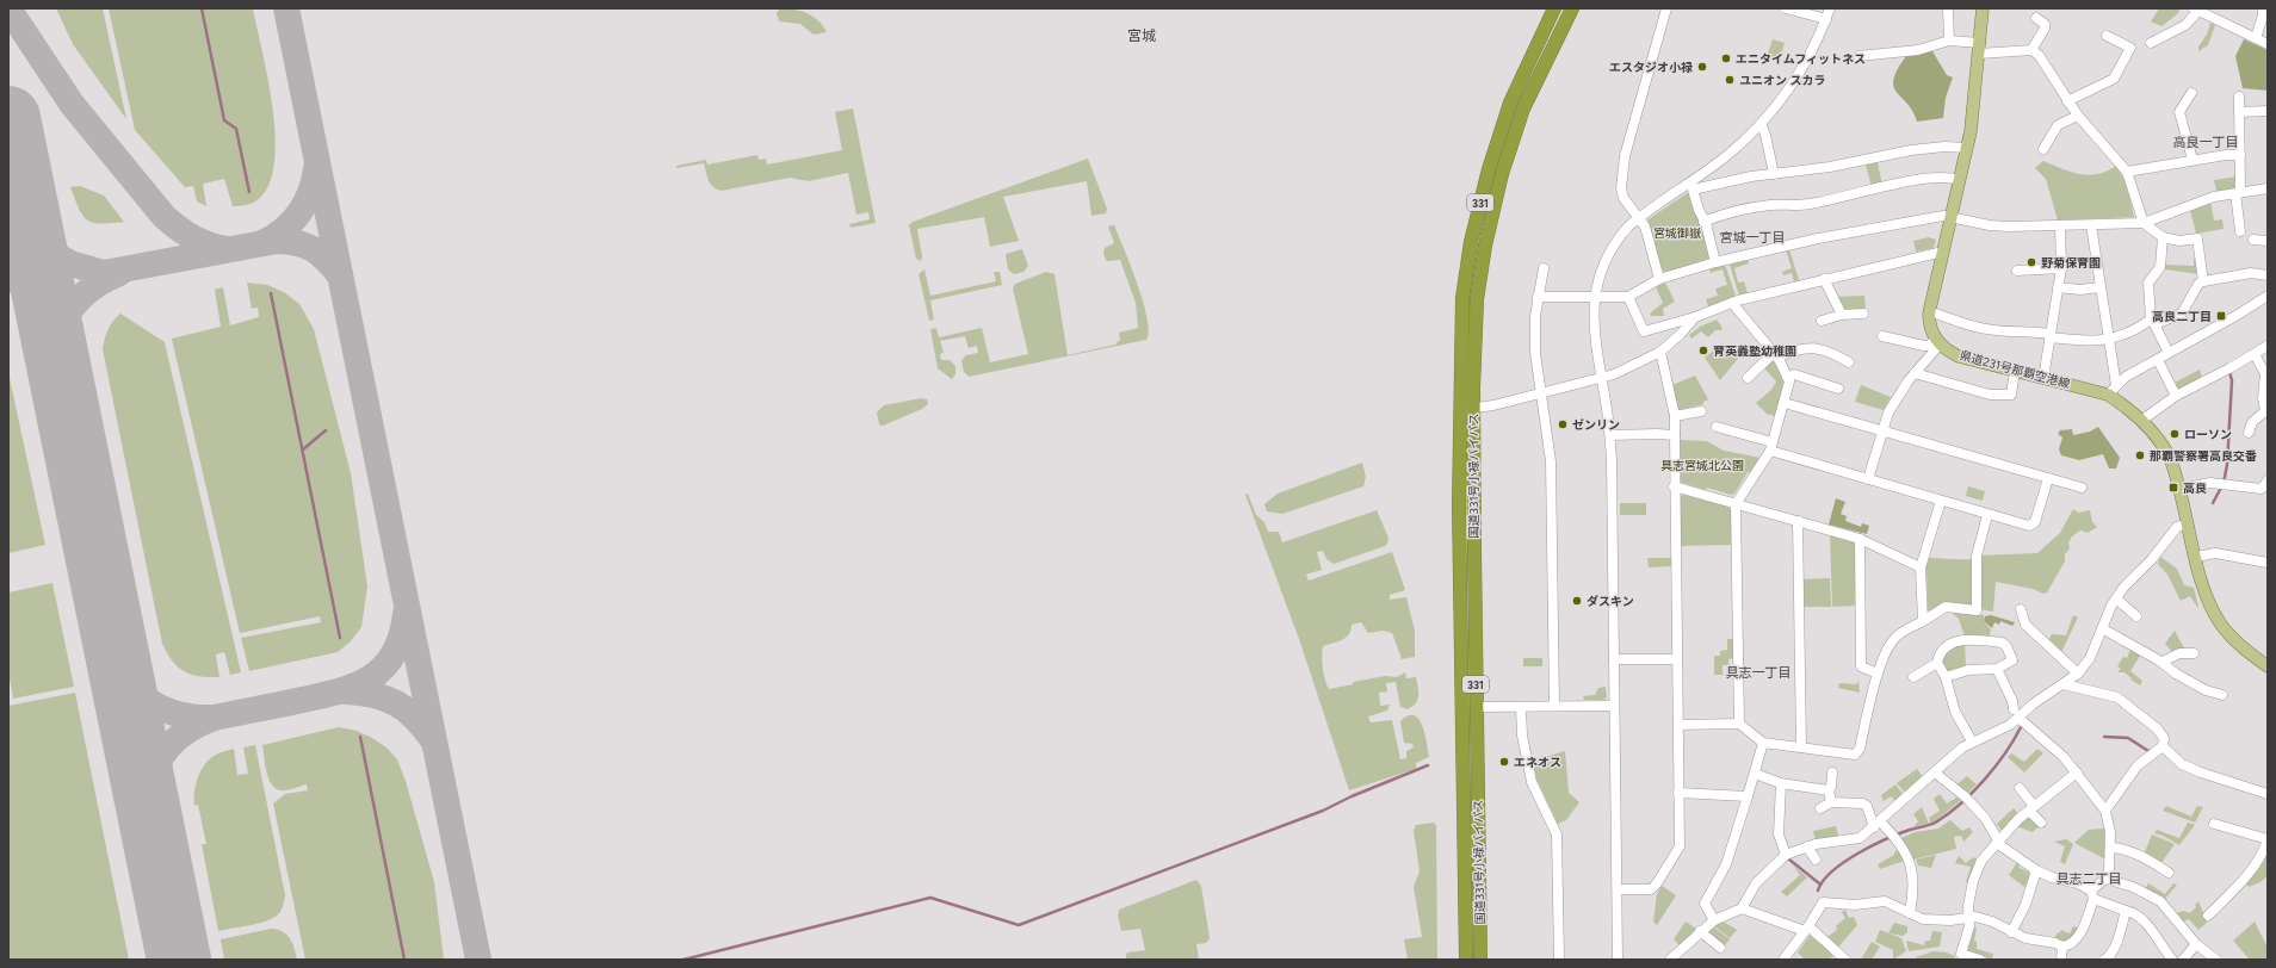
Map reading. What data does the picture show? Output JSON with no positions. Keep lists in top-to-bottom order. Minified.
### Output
{"streets":{"highway":["331","国道331号小禄バイパス"],"main road":["県道231号那覇空港線"]},"districts":["宮城","高良一丁目","宮城一丁目","具志一丁目","具志二丁目"],"parks":["宮城御嶽","具志宮城北公園"],"places":{"other":["エニタイムフィットネス","エスタジオ小禄","ユニオン スカラ","野菊保育園","育英義塾幼稚園","ゼンリン","ローソン","那覇警察署高良交番","ダスキン","エネオス"],"transit":["高良二丁目","高良"]}}
